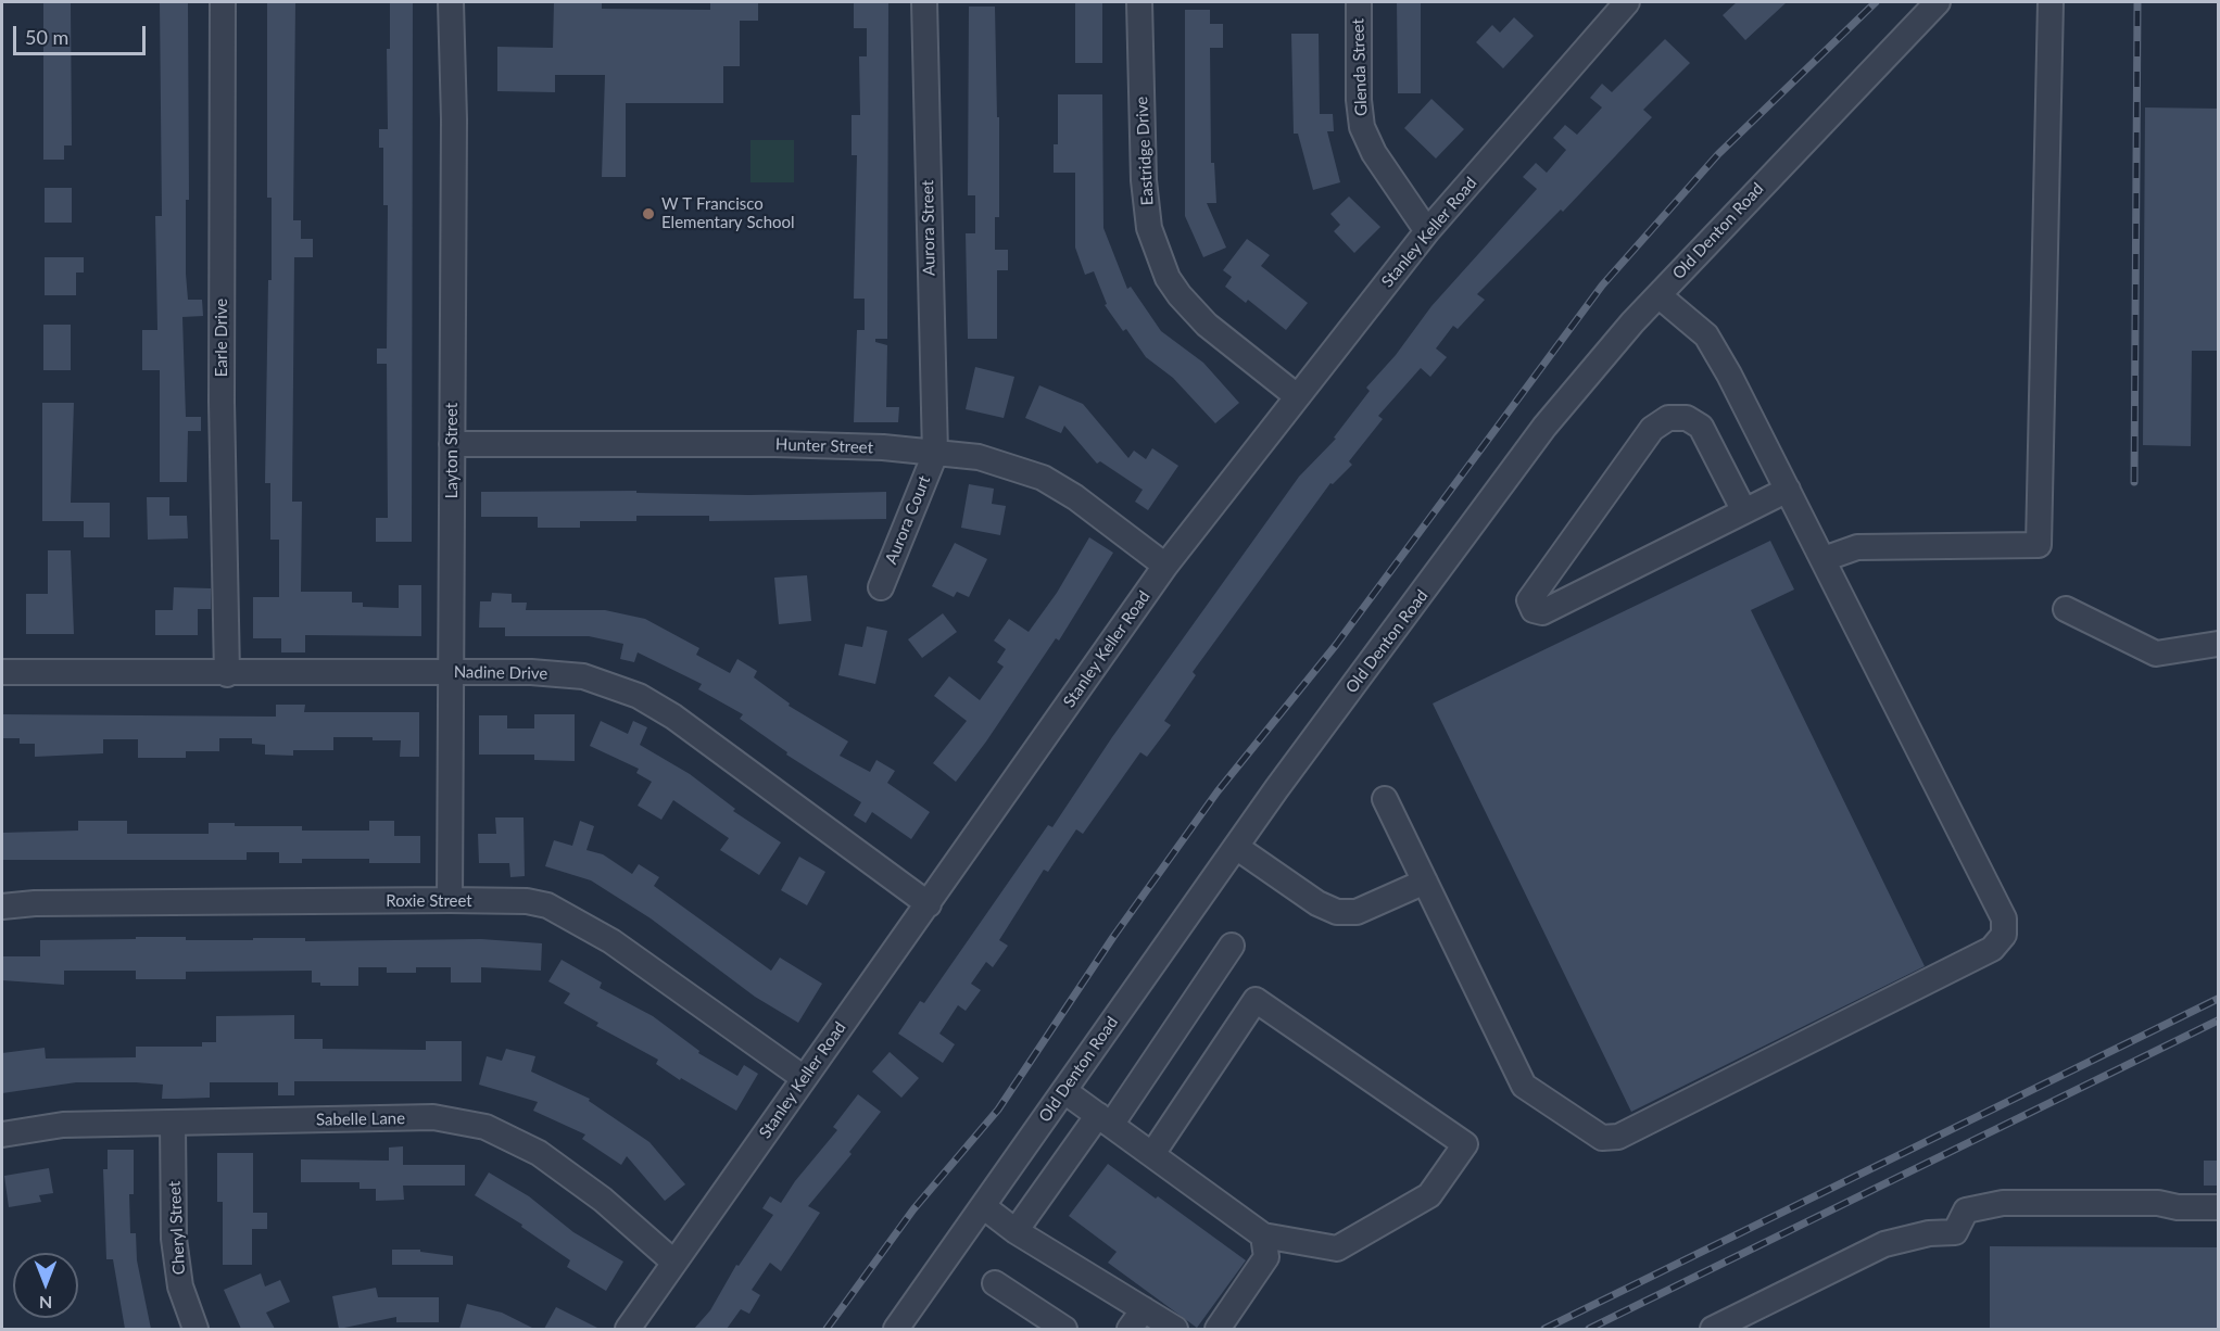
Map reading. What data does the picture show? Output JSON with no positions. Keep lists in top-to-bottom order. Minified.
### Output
{"streets":{"street":["Glenda Street","Eastridge Drive","Aurora Street","Old Denton Road","Stanley Keller Road","Earle Drive","Hunter Street","Layton Street","Aurora Court","Nadine Drive","Roxie Street","Sabelle Lane","Cheryl Street"]},"crossings":[["Glenda Street","Stanley Keller Road"],["Eastridge Drive","Stanley Keller Road"],["Aurora Street","Hunter Street"],["Aurora Street","Aurora Court"],["Stanley Keller Road","Hunter Street"],["Stanley Keller Road","Nadine Drive"],["Stanley Keller Road","Roxie Street"],["Stanley Keller Road","Sabelle Lane"],["Earle Drive","Nadine Drive"],["Hunter Street","Layton Street"],["Hunter Street","Aurora Court"],["Layton Street","Nadine Drive"],["Layton Street","Roxie Street"],["Sabelle Lane","Cheryl Street"]],"places":["W T Francisco Elementary School"],"scale_bar":"50 m","north":"bottom"}
